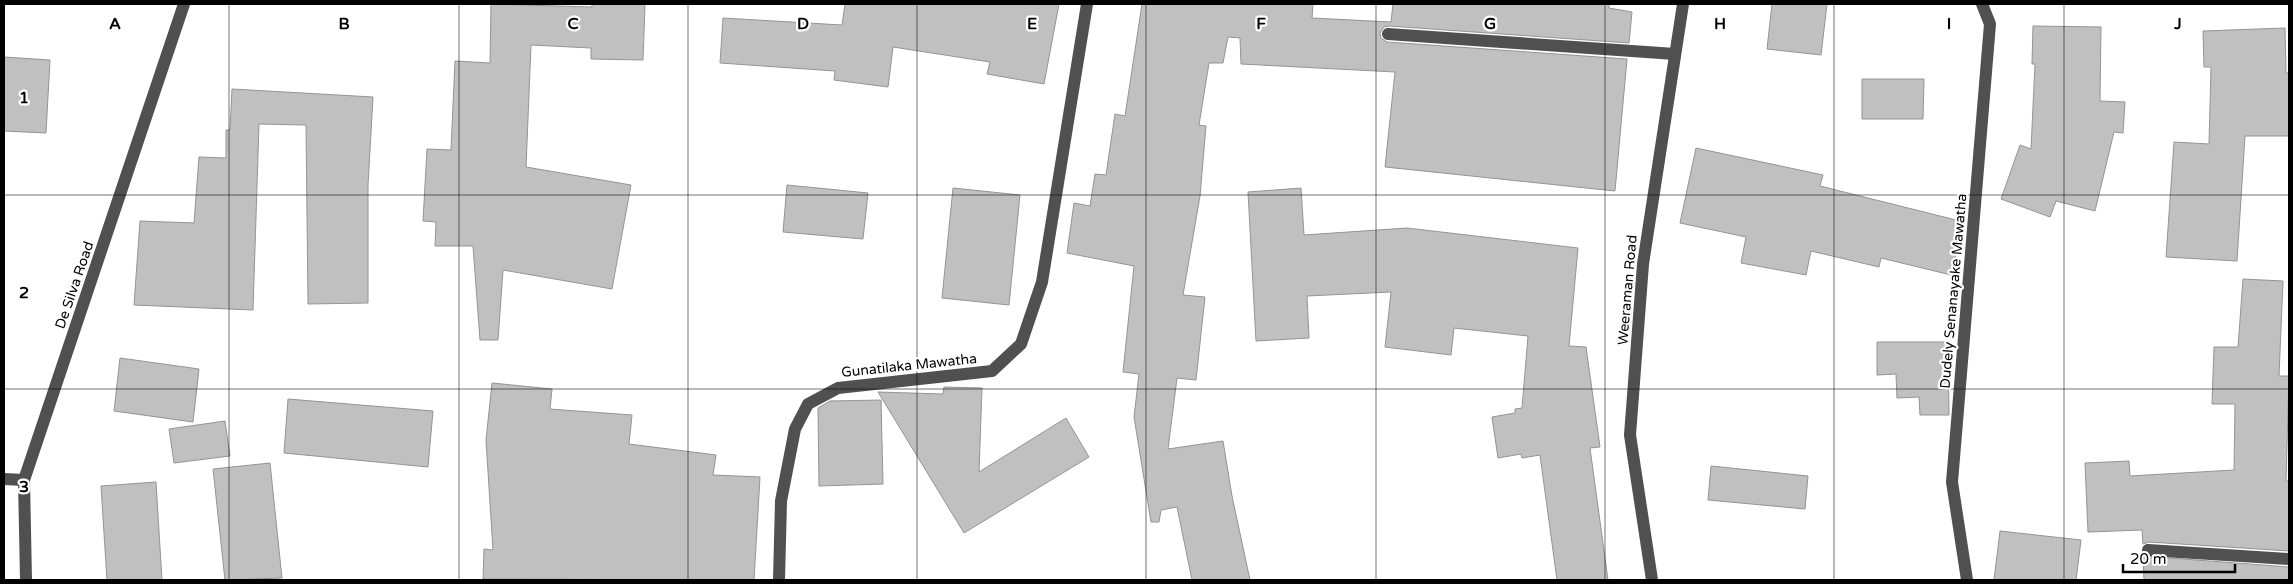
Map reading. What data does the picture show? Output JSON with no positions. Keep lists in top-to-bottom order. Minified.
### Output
{"streets":{"street":["De Silva Road","Weeraman Road","Dudely Senanayake Mawatha","Gunatilaka Mawatha"]},"scale_bar":"20 m","grid":{"columns":["A","B","C","D","E","F","G","H","I","J"],"rows":["1","2","3"]}}
